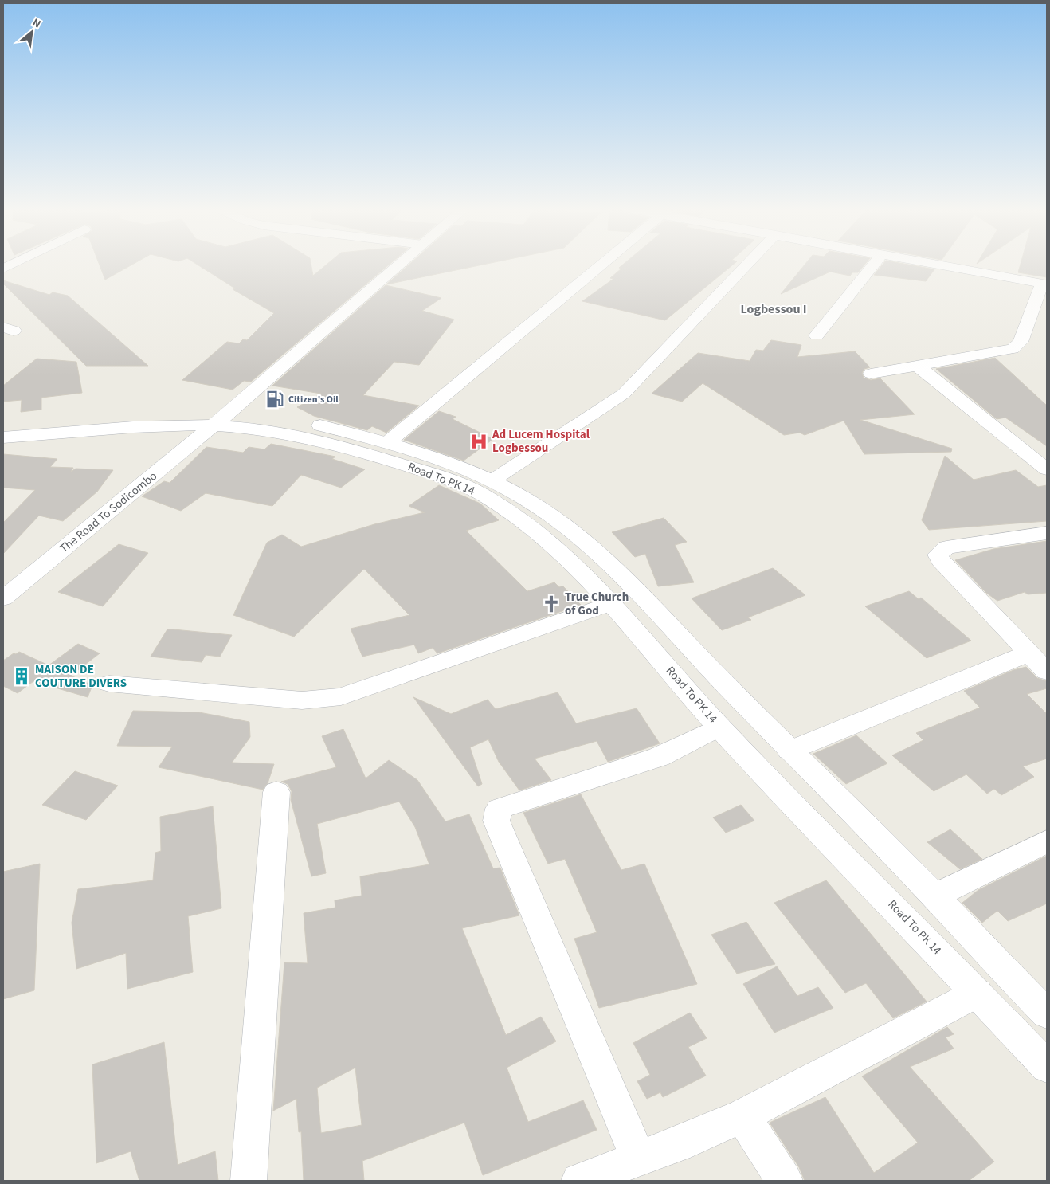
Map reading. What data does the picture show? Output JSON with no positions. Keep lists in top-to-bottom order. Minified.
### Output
{"streets":{"street":["Road To PK 14","The Road To Sodicombo"]},"districts":["Logbessou I"],"places":{"fuel station":["Citizen's Oil"],"hospital":["Ad Lucem Hospital Logbessou"],"church":["True Church of God"],"building":["MAISON DE COUTURE DIVERS"]},"north":"top right"}
